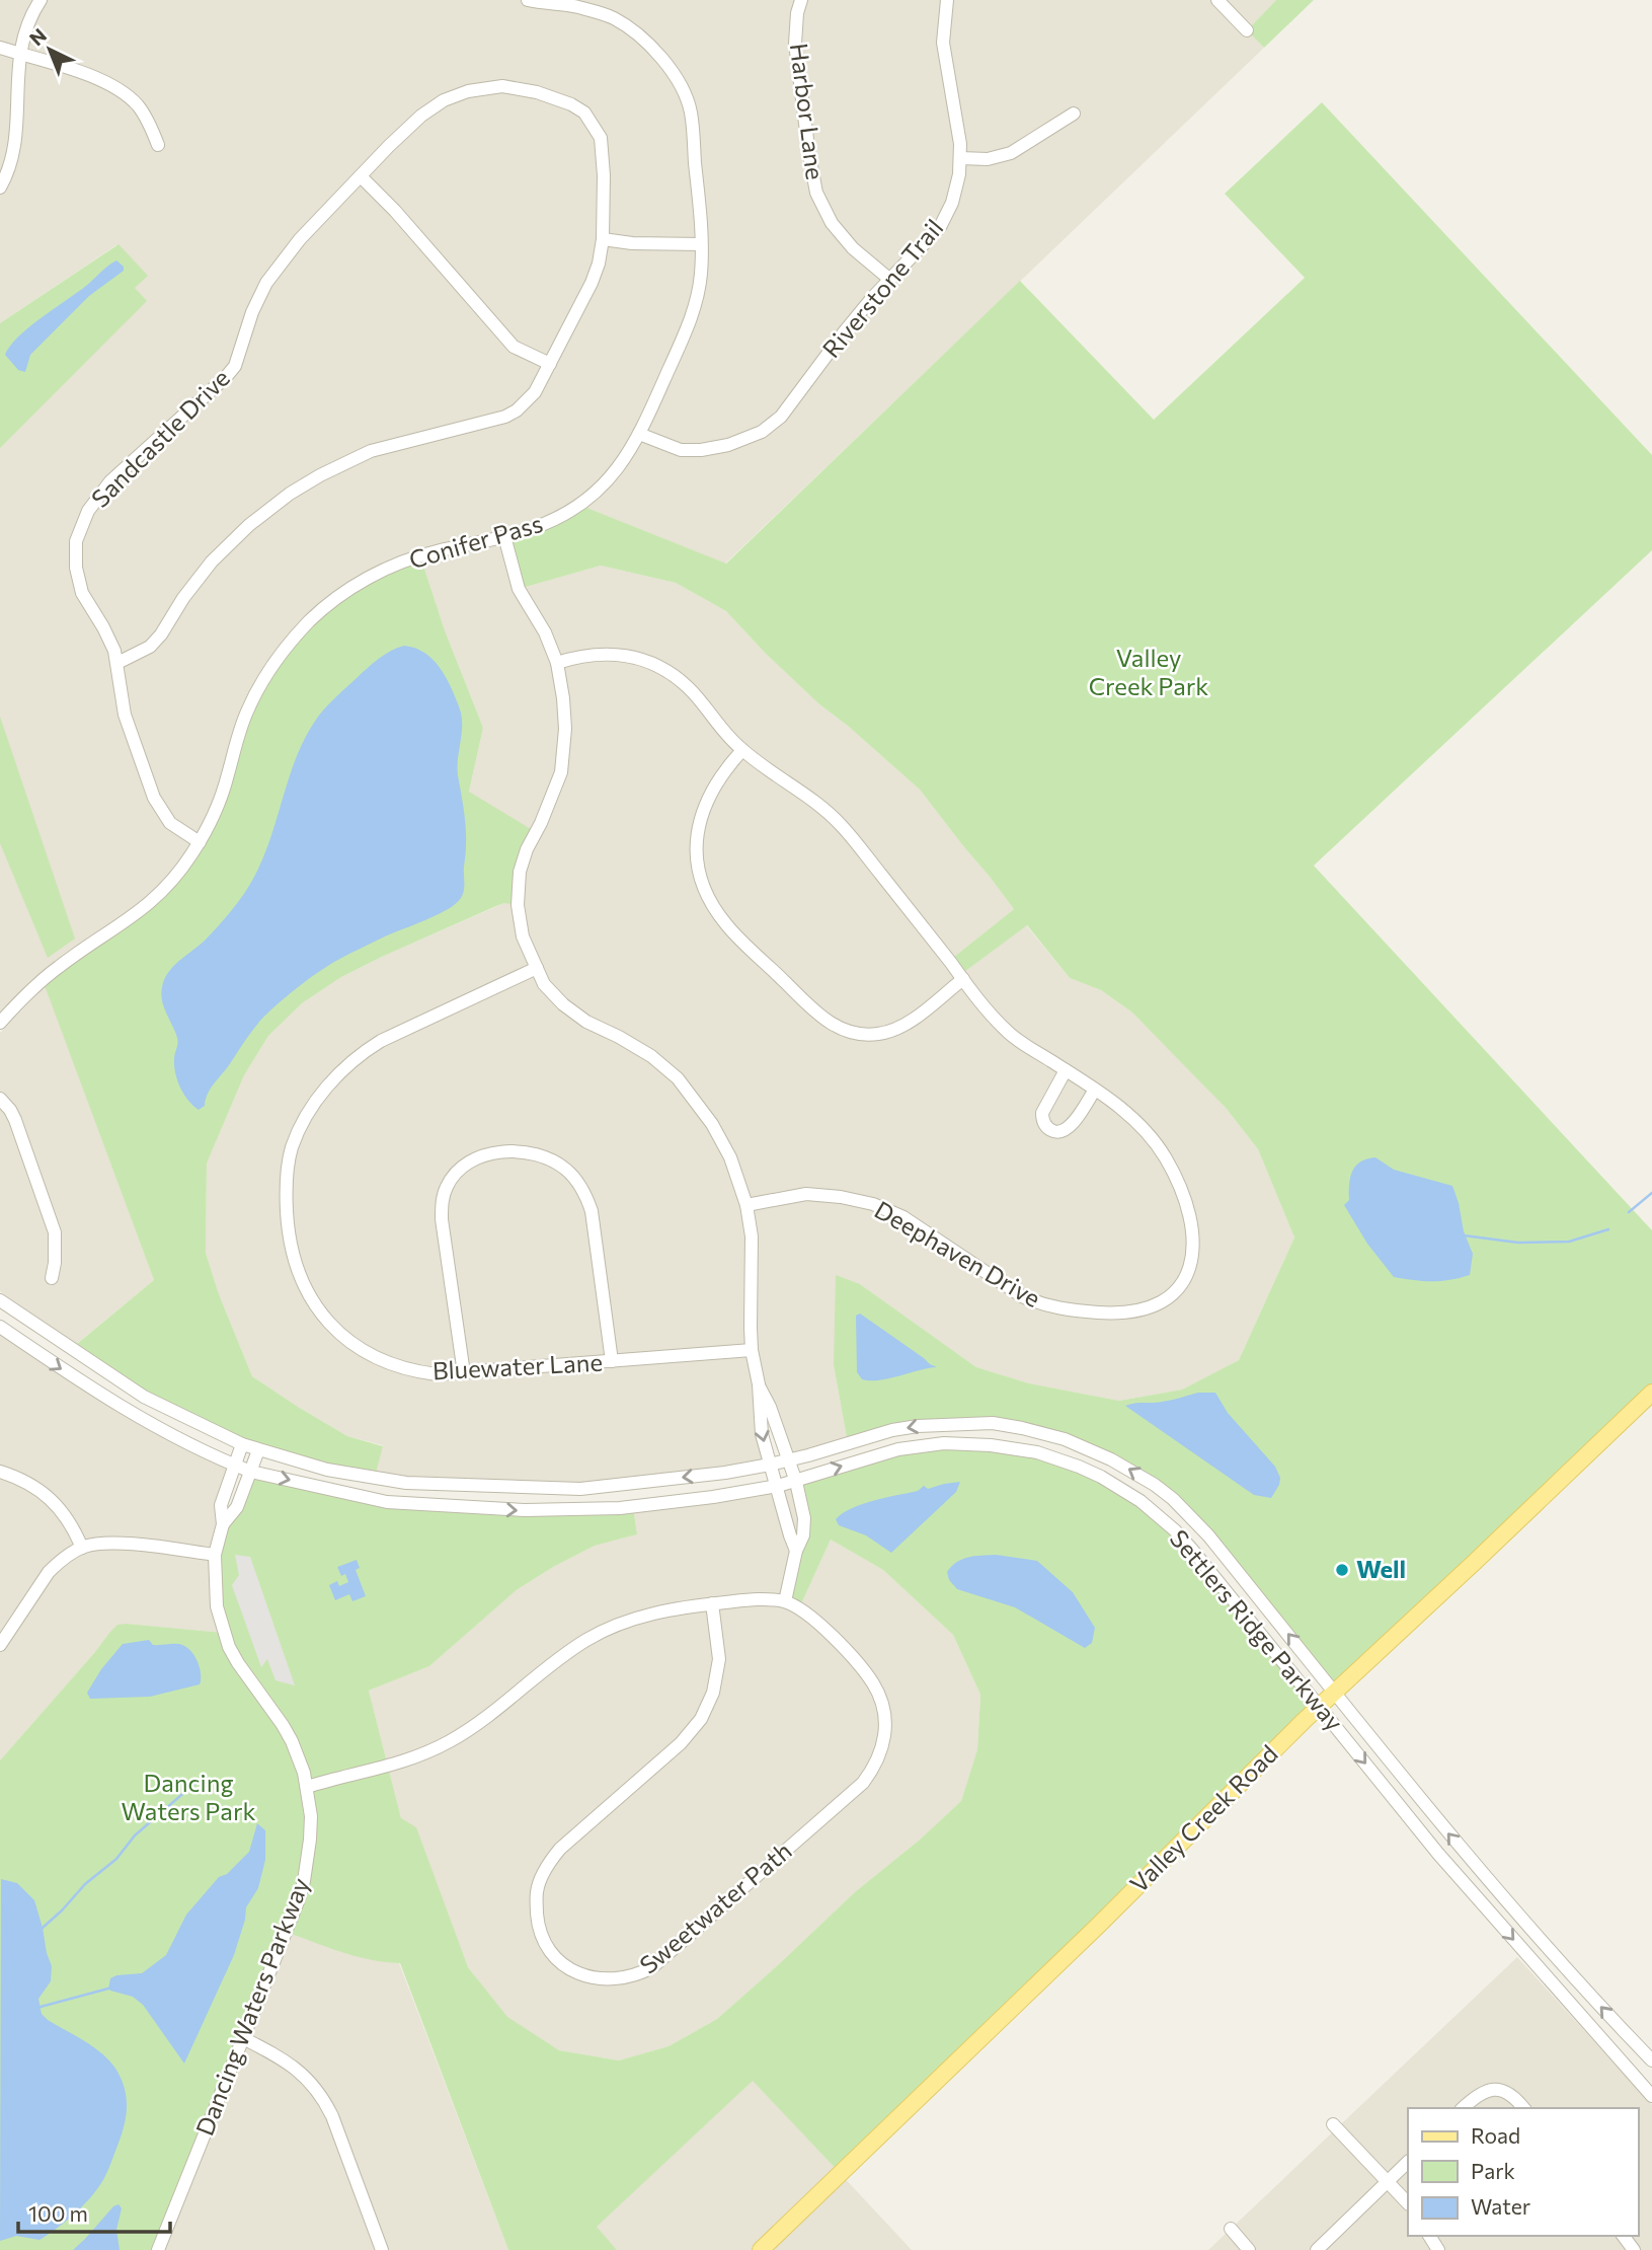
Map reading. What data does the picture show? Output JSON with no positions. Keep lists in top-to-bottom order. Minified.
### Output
{"streets":{"main road":["Valley Creek Road"],"street":["Harbor Lane","Riverstone Trail","Sandcastle Drive","Conifer Pass","Deephaven Drive","Bluewater Lane","Settlers Ridge Parkway","Sweetwater Path","Dancing Waters Parkway"]},"crossings":[["Harbor Lane","Riverstone Trail"],["Riverstone Trail","Conifer Pass"],["Sandcastle Drive","Conifer Pass"],["Settlers Ridge Parkway","Valley Creek Road"],["Settlers Ridge Parkway","Dancing Waters Parkway"],["Sweetwater Path","Dancing Waters Parkway"]],"parks":["Valley Creek Park","Dancing Waters Park"],"places":["Well"],"legend":["Road","Park","Water"],"scale_bar":"100 m","north":"top left"}
